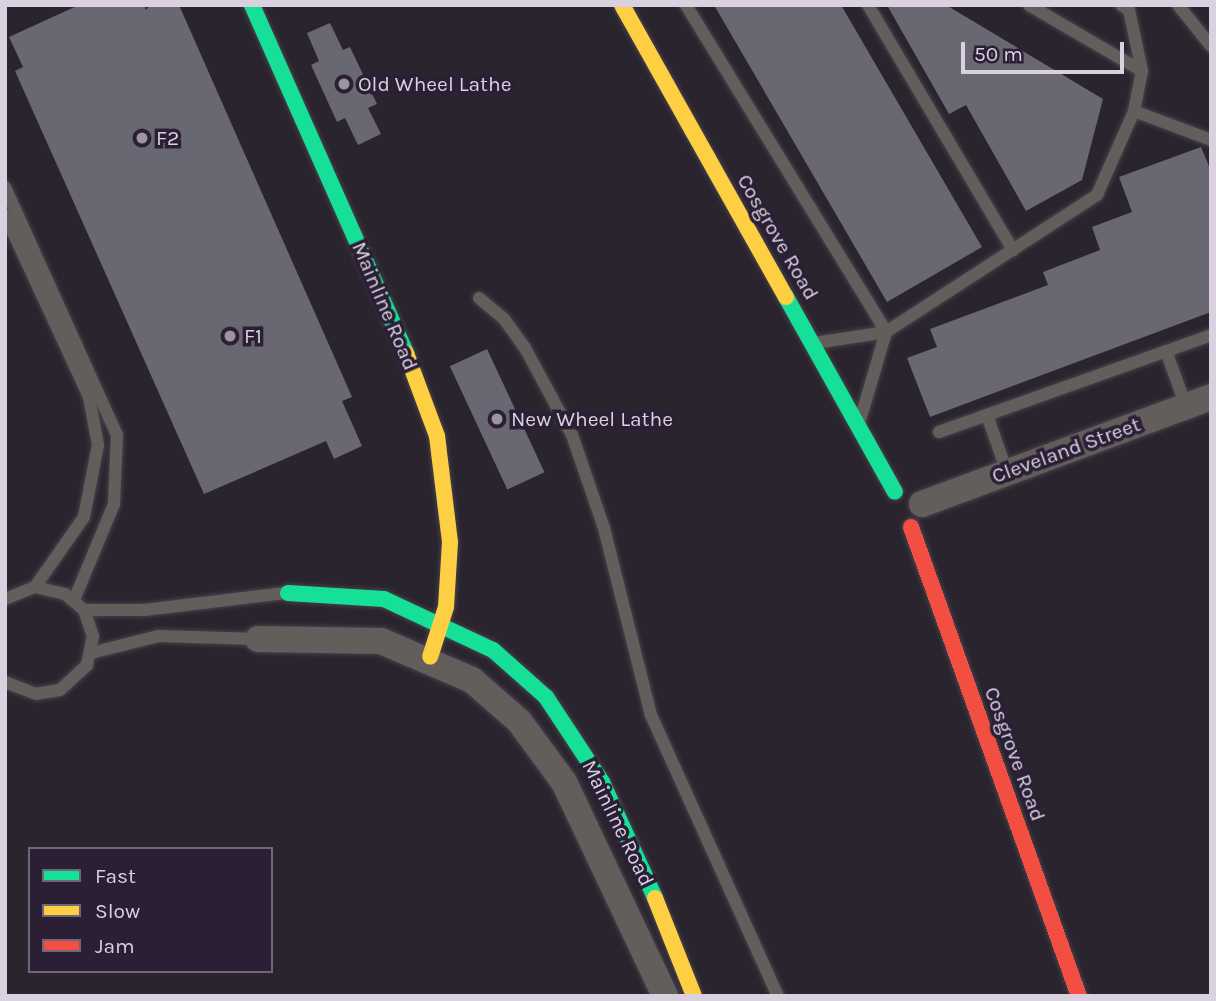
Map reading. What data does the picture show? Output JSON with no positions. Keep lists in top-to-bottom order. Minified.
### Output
{"streets":{"street":["Cosgrove Road","Mainline Road","Cleveland Street"]},"crossings":[["Cosgrove Road","Cleveland Street"]],"places":["Old Wheel Lathe","F2","F1","New Wheel Lathe"],"legend":["Fast","Slow","Jam"],"scale_bar":"50 m"}
